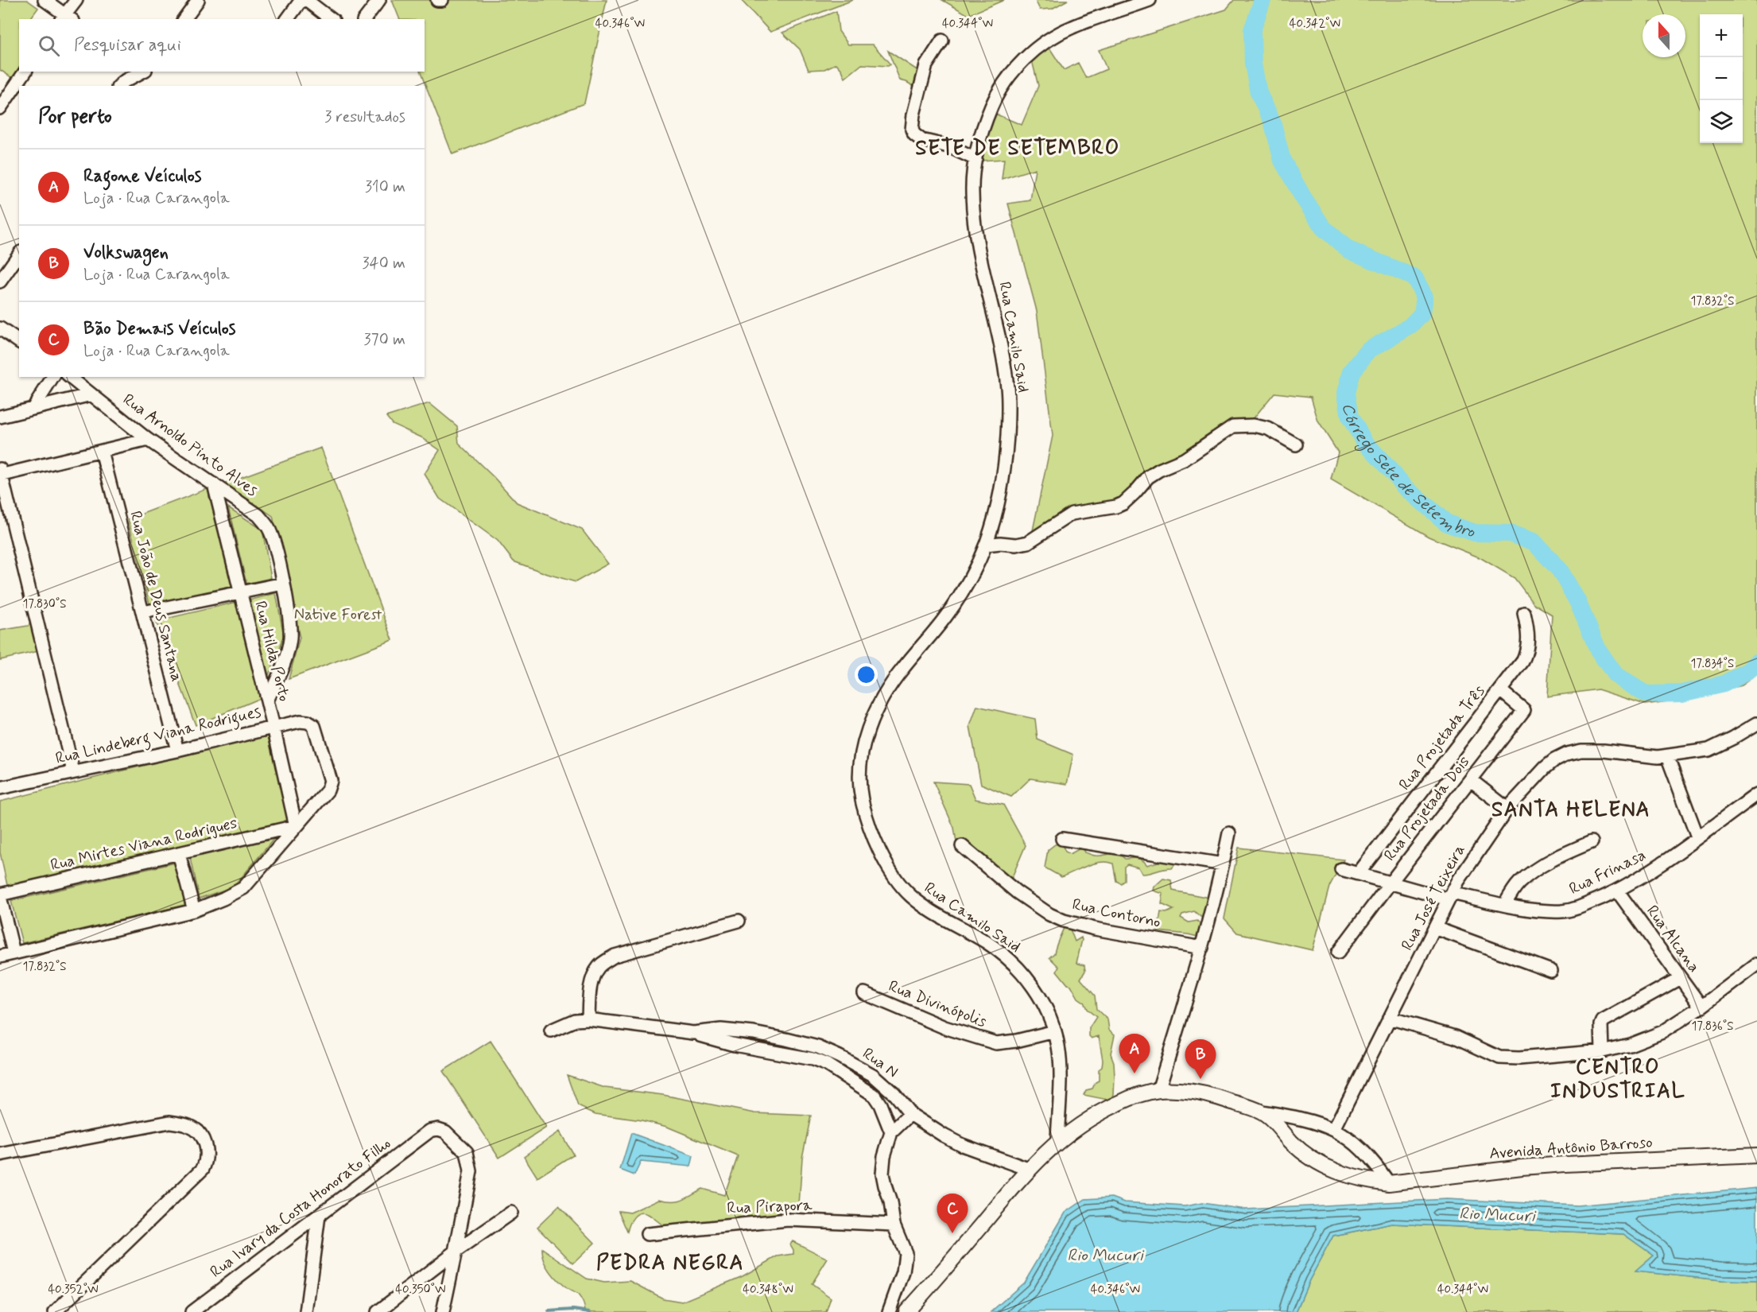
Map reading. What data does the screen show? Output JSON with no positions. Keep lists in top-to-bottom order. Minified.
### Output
{"streets":{"main road":["Avenida Antônio Barroso"],"street":["Rua Camilo Said","Rua Arnoldo Pinto Alves","Rua João de Deus Santana","Rua Hilda Porto","Rua Lindeberg Viana Rodrigues","Rua Projetada Três","Rua Projetada Dois","Rua Mirtes Viana Rodrigues","Rua Frinasa","Rua José Teixeira","Rua Contorno","Rua Alcana","Rua Divinópolis","Rua N","Rua Pirapora","Rua Ivary da Costa Honorato Filho"]},"crossings":[["Rua Camilo Said","Rua Divinópolis"],["Rua Arnoldo Pinto Alves","Rua Hilda Porto"],["Rua João de Deus Santana","Rua Lindeberg Viana Rodrigues"],["Rua Hilda Porto","Rua Lindeberg Viana Rodrigues"],["Rua Hilda Porto","Rua Mirtes Viana Rodrigues"],["Rua Lindeberg Viana Rodrigues","Rua Mirtes Viana Rodrigues"],["Rua Projetada Três","Rua Projetada Dois"],["Rua Projetada Três","Rua Frinasa"],["Rua Projetada Dois","Rua Frinasa"],["Rua Frinasa","Rua José Teixeira"],["Rua Frinasa","Rua Alcana"]],"districts":["SETE DE SETEMBRO","SANTA HELENA","CENTRO INDUSTRIAL","PEDRA NEGRA"],"water":["Córrego Sete de Setembro","Rio Mucuri"],"parks":["Native Forest"],"north":"top","page":{"map_buttons":["+","−"],"search":"Pesquisar aqui","heading":["Por perto","3 resultados"],"list":[{"mark":"A","name":"Ragone Veículos","note":"Loja · Rua Carangola","value":"310 m"},{"mark":"B","name":"Volkswagen","note":"Loja · Rua Carangola","value":"340 m"},{"mark":"C","name":"Bão Demais Veículos","note":"Loja · Rua Carangola","value":"370 m"}],"pins":["A","B","C"]},"coordinates":["40.342°W","40.346°W","40.344°W","17.832°S","17.830°S","17.834°S","17.836°S","40.352°W","40.350°W","40.348°W"]}
